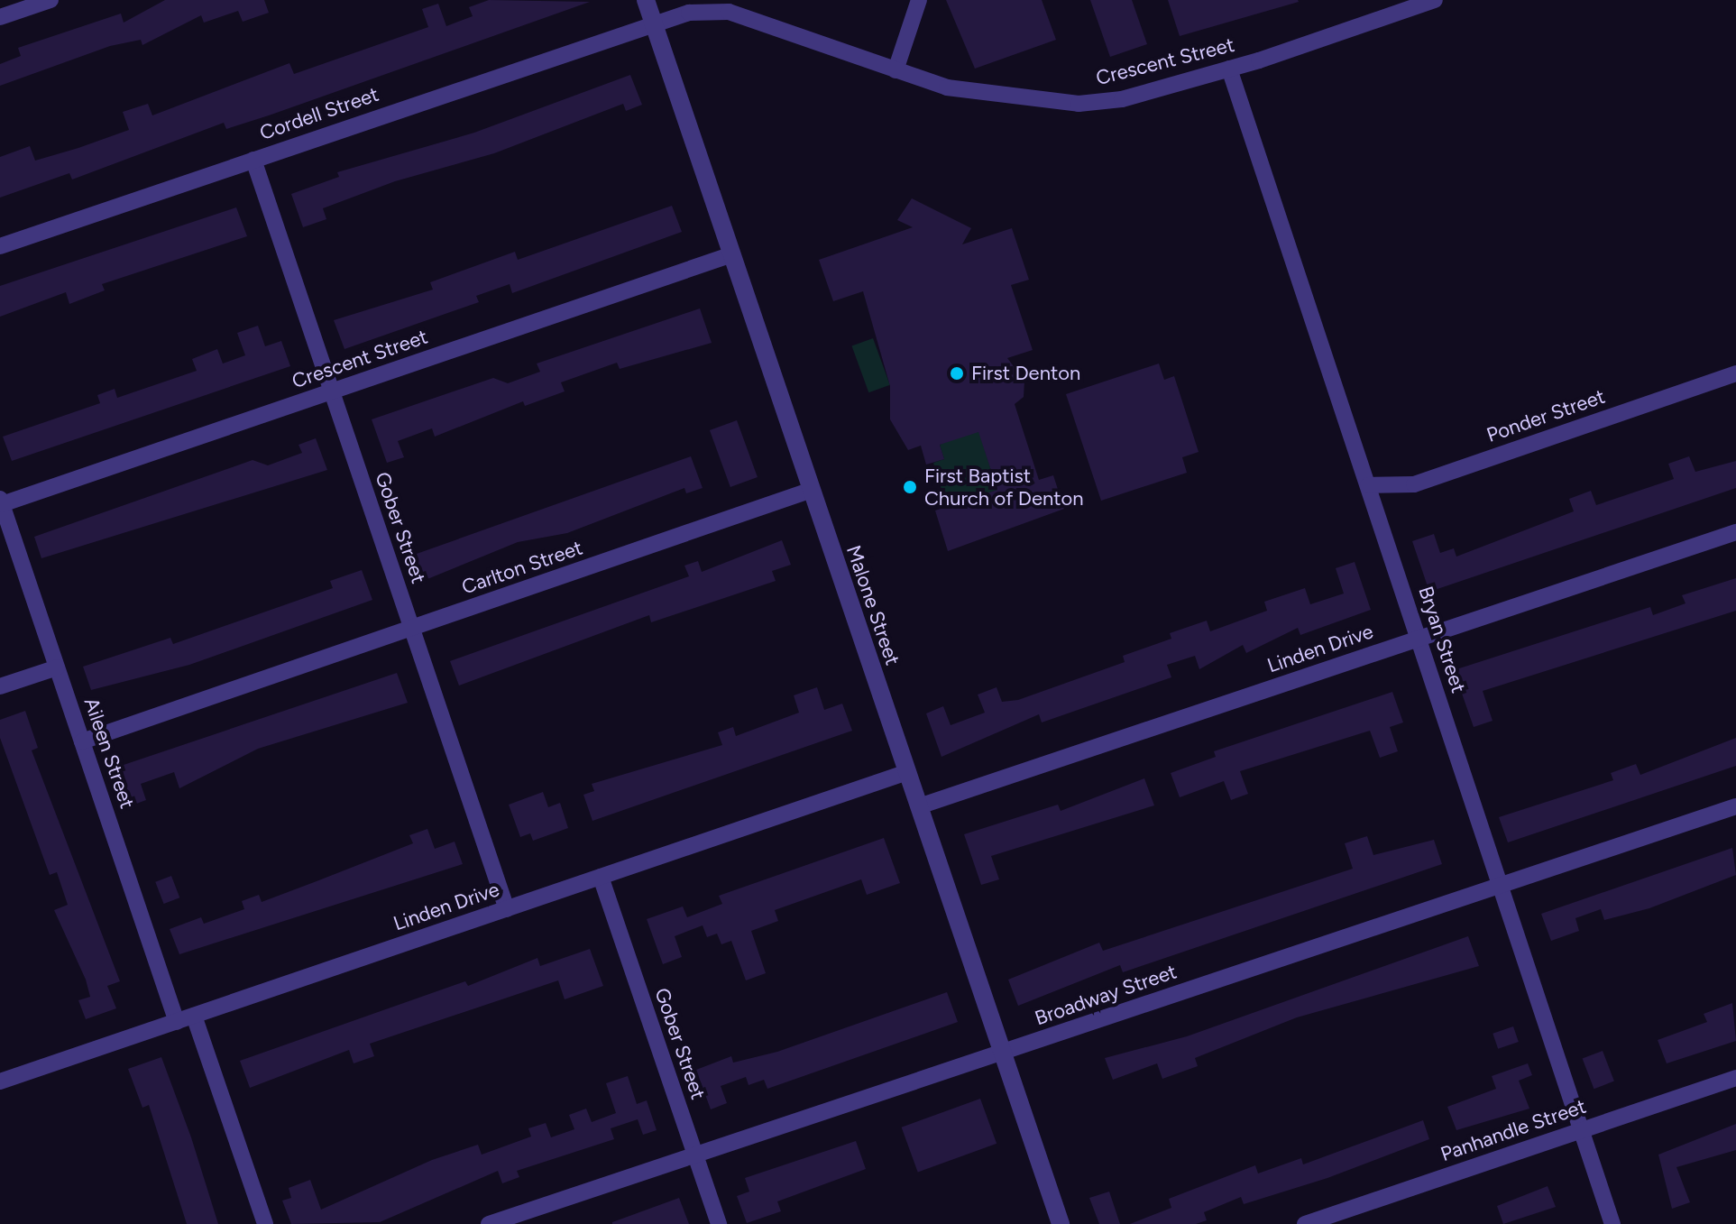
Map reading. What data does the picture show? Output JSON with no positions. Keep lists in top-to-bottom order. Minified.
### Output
{"streets":{"street":["Crescent Street","Cordell Street","Ponder Street","Gober Street","Carlton Street","Malone Street","Bryan Street","Linden Drive","Aileen Street","Broadway Street","Panhandle Street"]},"crossings":[["Crescent Street","Cordell Street"],["Crescent Street","Gober Street"],["Crescent Street","Malone Street"],["Crescent Street","Bryan Street"],["Crescent Street","Aileen Street"],["Cordell Street","Gober Street"],["Cordell Street","Malone Street"],["Ponder Street","Bryan Street"],["Gober Street","Carlton Street"],["Gober Street","Linden Drive"],["Gober Street","Broadway Street"],["Carlton Street","Malone Street"],["Carlton Street","Aileen Street"],["Malone Street","Linden Drive"],["Malone Street","Broadway Street"],["Bryan Street","Linden Drive"],["Bryan Street","Broadway Street"],["Bryan Street","Panhandle Street"],["Linden Drive","Aileen Street"]],"places":["First Denton","First Baptist Church of Denton"]}
